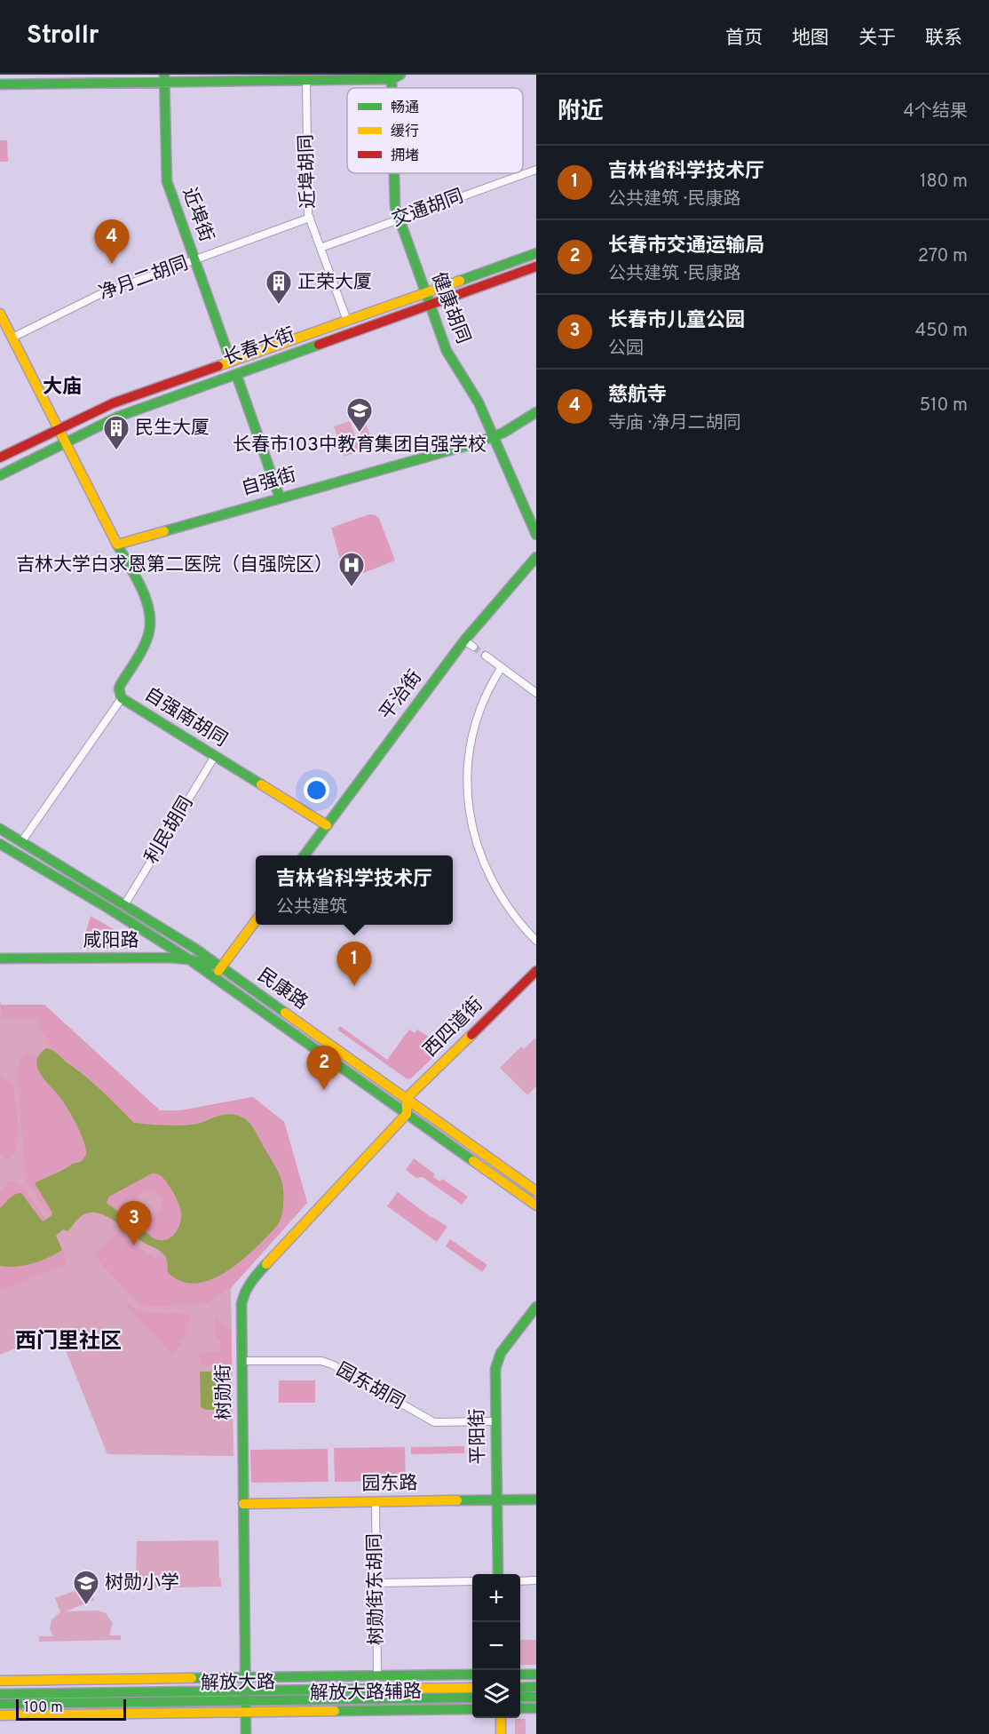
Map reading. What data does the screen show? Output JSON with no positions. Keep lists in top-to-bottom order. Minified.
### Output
{"streets":{"street":["近埠胡同","交通胡同","近埠街","净月二胡同","健康胡同","长春大街","自强街","平治街","自强南胡同","利民胡同","咸阳路","民康路","西四道街","园东胡同","树勋街","平阳街","园东路","树勋街东胡同","解放大路","解放大路辅路"]},"crossings":[["近埠胡同","交通胡同"],["近埠胡同","净月二胡同"],["近埠胡同","长春大街"],["交通胡同","健康胡同"],["近埠街","净月二胡同"],["近埠街","长春大街"],["健康胡同","长春大街"],["健康胡同","自强街"],["平治街","自强南胡同"],["自强南胡同","利民胡同"],["自强南胡同","民康路"],["利民胡同","民康路"],["咸阳路","民康路"],["民康路","西四道街"],["民康路","树勋街"],["园东胡同","树勋街"],["园东胡同","平阳街"],["树勋街","园东路"],["树勋街","解放大路"],["树勋街","解放大路辅路"],["平阳街","园东路"],["园东路","树勋街东胡同"],["树勋街东胡同","解放大路辅路"]],"districts":["大庙","西门里社区"],"places":{"building":["正荣大厦","民生大厦"],"school or university":["长春市103中教育集团自强学校","树勋小学"],"hospital":["吉林大学白求恩第二医院（自强院区）"]},"legend":["畅通","缓行","拥堵"],"scale_bar":"100 m","page":{"header":"Strollr","nav":["首页","地图","关于","联系"],"heading":["附近","4个结果"],"list":[{"mark":"1","name":"吉林省科学技术厅","note":"公共建筑 · 民康路","value":"180 m"},{"mark":"2","name":"长春市交通运输局","note":"公共建筑 · 民康路","value":"270 m"},{"mark":"3","name":"长春市儿童公园","note":"公园","value":"450 m"},{"mark":"4","name":"慈航寺","note":"寺庙 · 净月二胡同","value":"510 m"}],"pins":["4","1","2","3"],"popup":["吉林省科学技术厅","公共建筑"],"map_buttons":["+","−"],"scale":"100 m"}}
